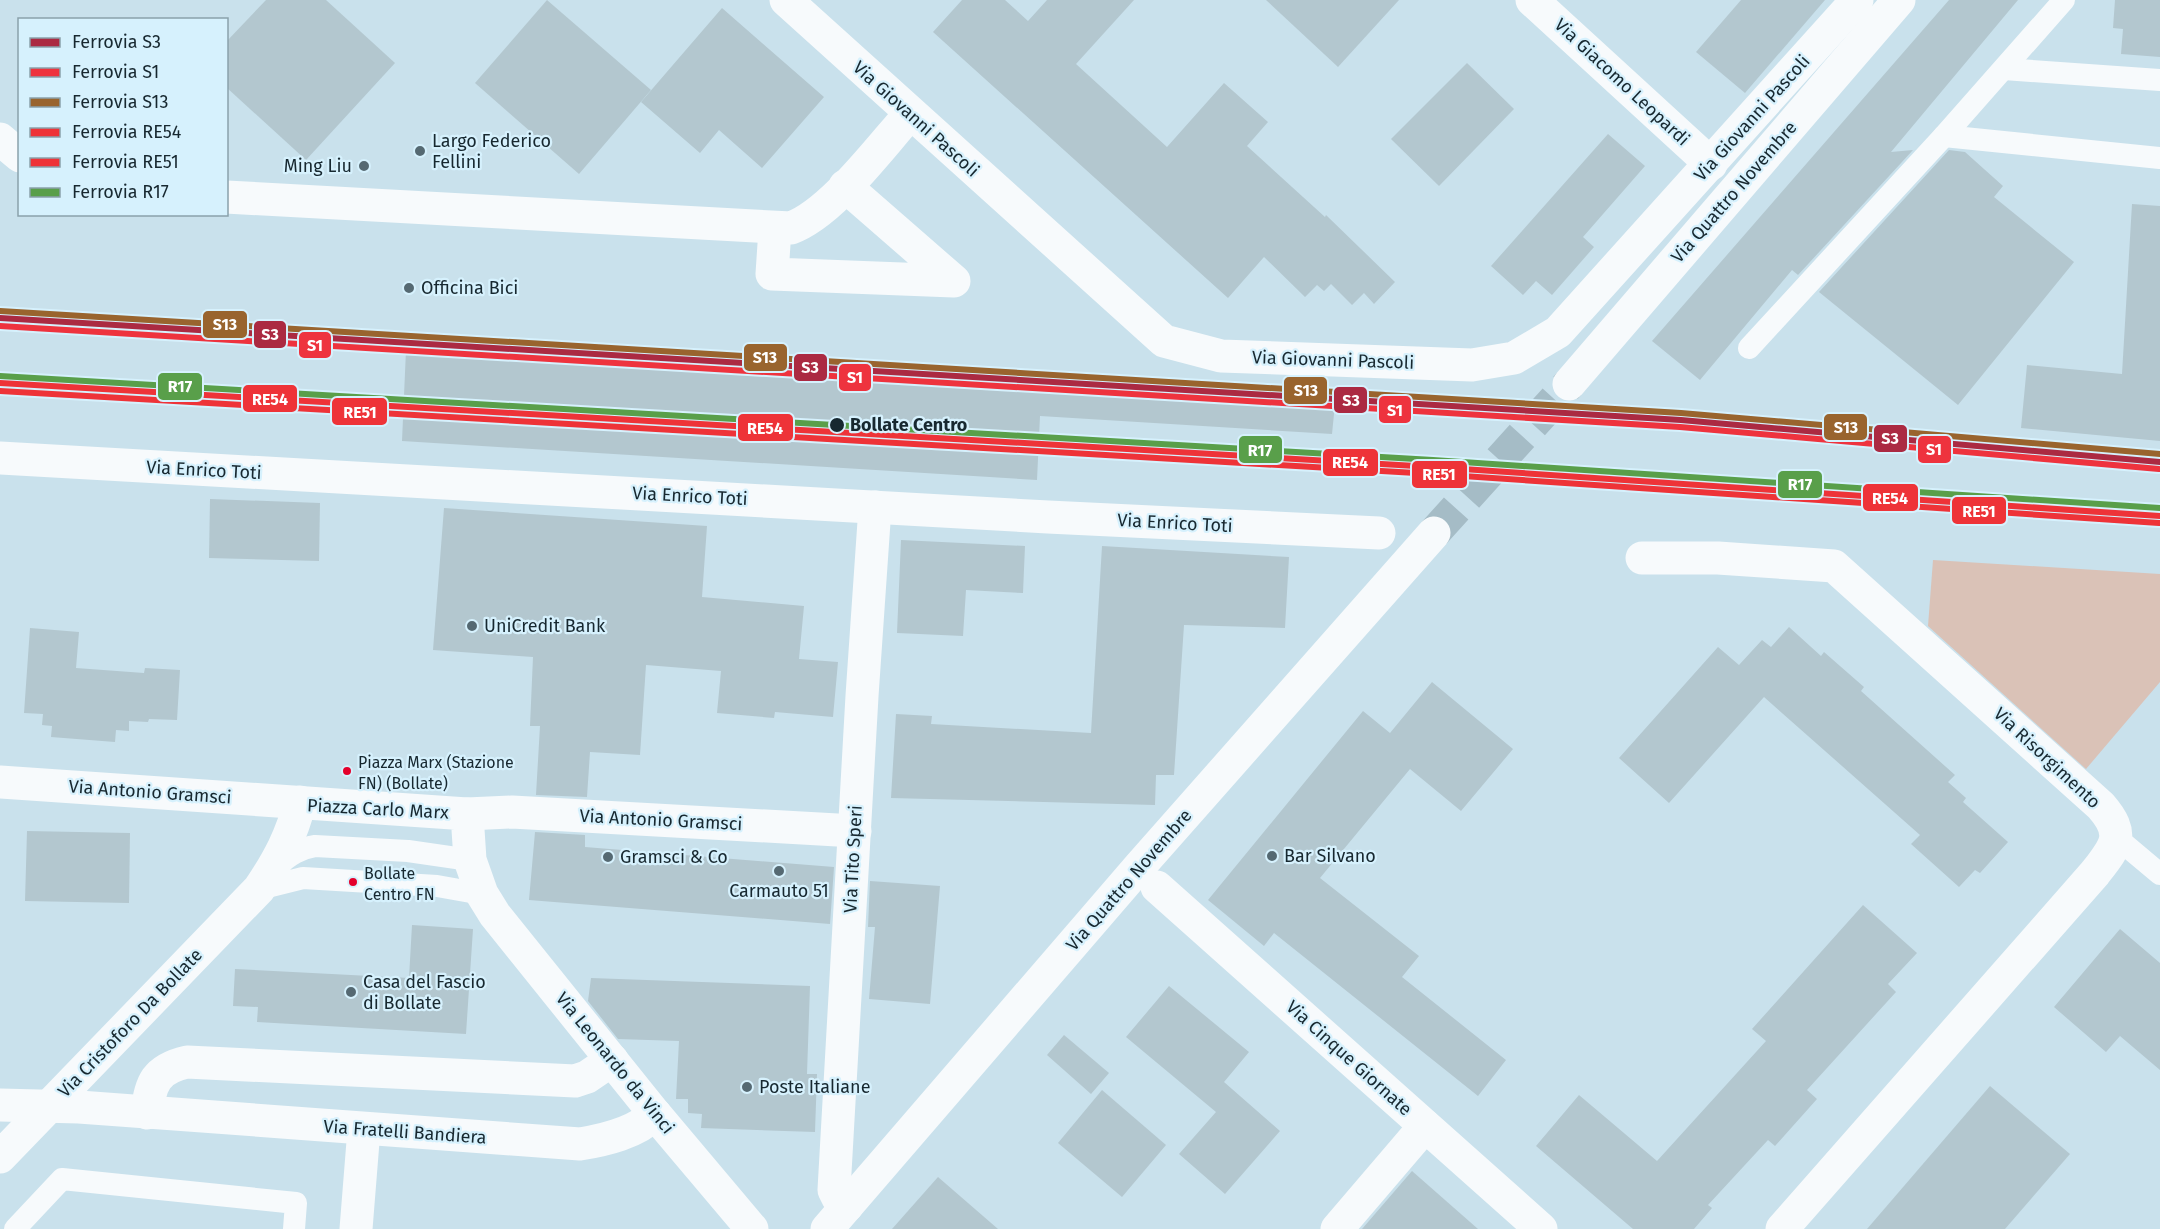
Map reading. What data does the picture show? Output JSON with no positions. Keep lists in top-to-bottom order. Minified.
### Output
{"streets":{"street":["Via Giacomo Leopardi","Via Giovanni Pascoli","Via Quattro Novembre","Via Enrico Toti","Via Risorgimento","Via Antonio Gramsci","Piazza Carlo Marx","Via Tito Speri","Via Cristoforo Da Bollate","Via Cinque Giornate","Via Leonardo da Vinci","Via Fratelli Bandiera"]},"crossings":[["Via Giacomo Leopardi","Via Giovanni Pascoli"],["Via Quattro Novembre","Via Tito Speri"],["Via Enrico Toti","Via Tito Speri"],["Via Antonio Gramsci","Piazza Carlo Marx"],["Via Antonio Gramsci","Via Tito Speri"],["Piazza Carlo Marx","Via Cristoforo Da Bollate"],["Piazza Carlo Marx","Via Leonardo da Vinci"],["Via Cristoforo Da Bollate","Via Fratelli Bandiera"],["Via Leonardo da Vinci","Via Fratelli Bandiera"]],"places":["Largo Federico Fellini","Ming Liu","Officina Bici","Bollate Centro","UniCredit Bank","Piazza Marx (Stazione FN) (Bollate)","Bar Silvano","Gramsci & Co","Carmauto 51","Bollate Centro FN","Casa del Fascio di Bollate","Poste Italiane"],"lines":["rail line S13","rail line S3","rail line S1","rail line R17","rail line RE54","rail line RE51"],"legend":["Ferrovia S3","Ferrovia S1","Ferrovia S13","Ferrovia RE54","Ferrovia RE51","Ferrovia R17"]}
